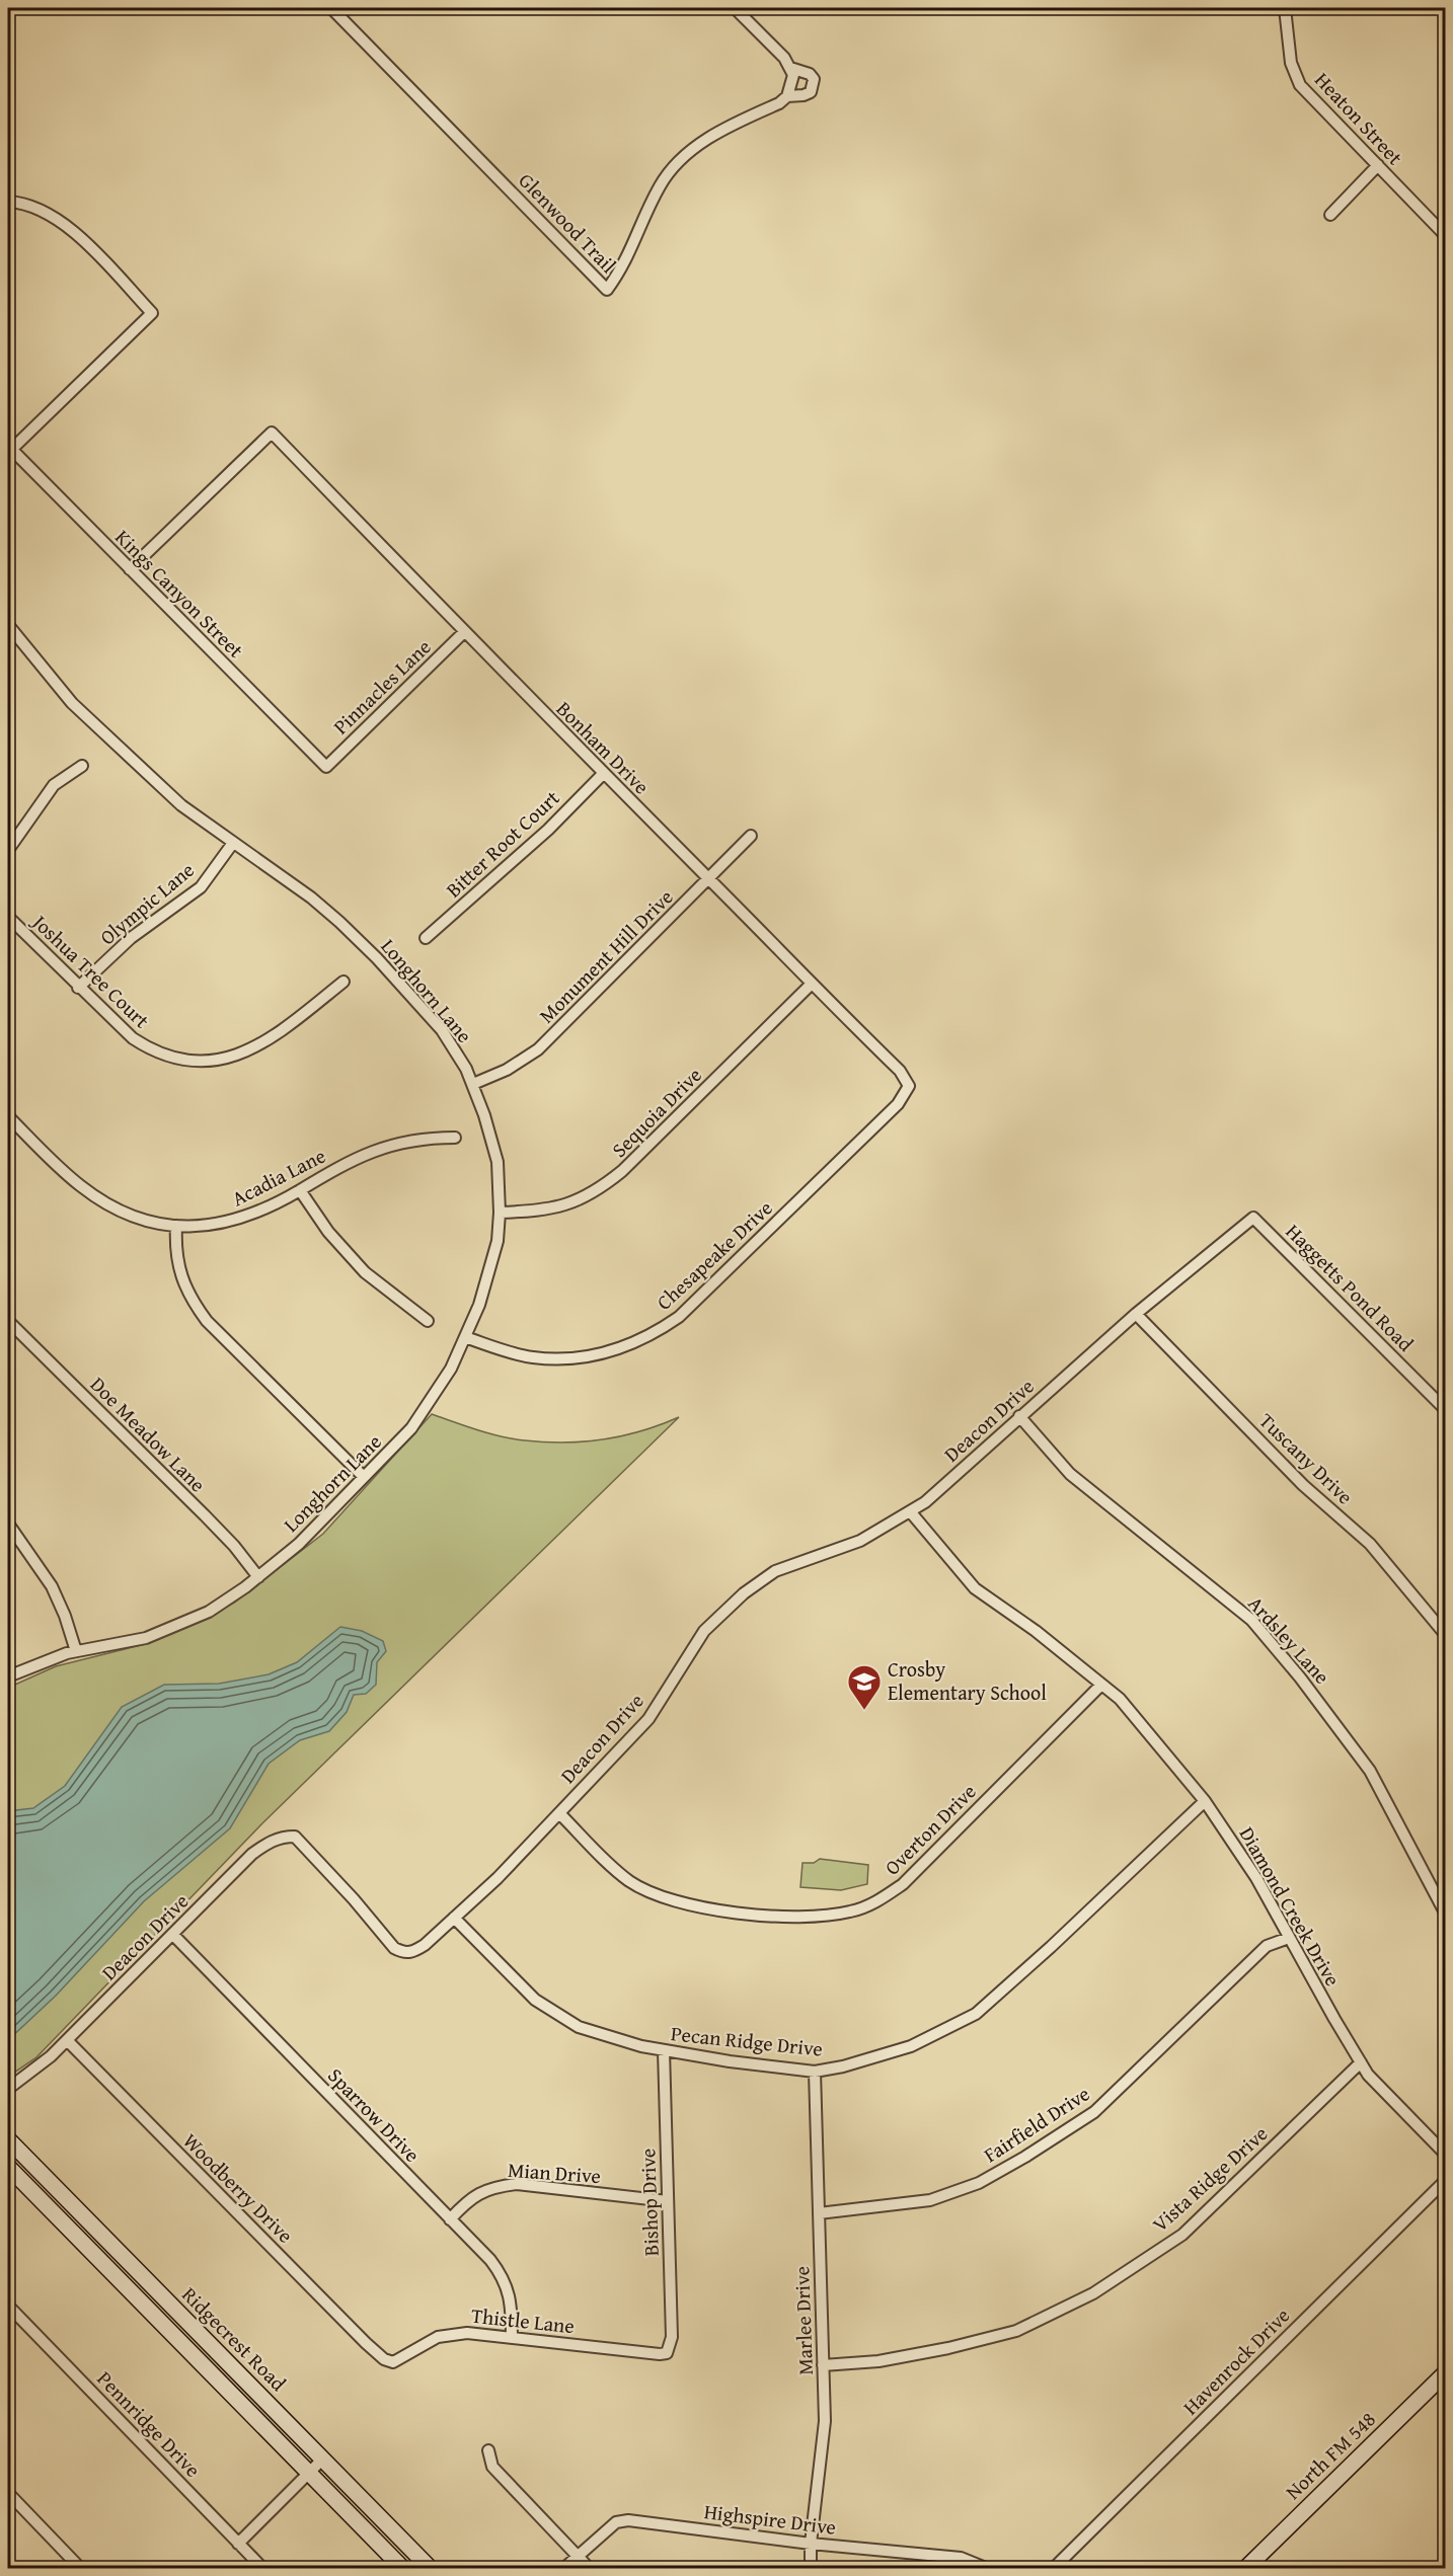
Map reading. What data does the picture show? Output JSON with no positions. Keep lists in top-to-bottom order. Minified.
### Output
{"streets":{"main road":["Ridgecrest Road","North FM 548"],"street":["Heaton Street","Glenwood Trail","Kings Canyon Street","Pinnacles Lane","Bonham Drive","Bitter Root Court","Olympic Lane","Monument Hill Drive","Joshua Tree Court","Longhorn Lane","Sequoia Drive","Acadia Lane","Chesapeake Drive","Haggetts Pond Road","Deacon Drive","Doe Meadow Lane","Tuscany Drive","Ardsley Lane","Overton Drive","Diamond Creek Drive","Pecan Ridge Drive","Sparrow Drive","Fairfield Drive","Mian Drive","Vista Ridge Drive","Woodberry Drive","Bishop Drive","Thistle Lane","Marlee Drive","Havenrock Drive","Pennridge Drive","Highspire Drive"]},"crossings":[["Kings Canyon Street","Pinnacles Lane"],["Kings Canyon Street","Bonham Drive"],["Pinnacles Lane","Bonham Drive"],["Bonham Drive","Bitter Root Court"],["Bonham Drive","Monument Hill Drive"],["Bonham Drive","Sequoia Drive"],["Bonham Drive","Chesapeake Drive"],["Olympic Lane","Joshua Tree Court"],["Olympic Lane","Longhorn Lane"],["Monument Hill Drive","Longhorn Lane"],["Longhorn Lane","Sequoia Drive"],["Longhorn Lane","Chesapeake Drive"],["Longhorn Lane","Doe Meadow Lane"],["Haggetts Pond Road","Deacon Drive"],["Deacon Drive","Tuscany Drive"],["Deacon Drive","Ardsley Lane"],["Deacon Drive","Overton Drive"],["Deacon Drive","Diamond Creek Drive"],["Deacon Drive","Pecan Ridge Drive"],["Deacon Drive","Sparrow Drive"],["Deacon Drive","Woodberry Drive"],["Overton Drive","Diamond Creek Drive"],["Diamond Creek Drive","Pecan Ridge Drive"],["Diamond Creek Drive","Fairfield Drive"],["Diamond Creek Drive","Vista Ridge Drive"],["Pecan Ridge Drive","Bishop Drive"],["Pecan Ridge Drive","Marlee Drive"],["Sparrow Drive","Mian Drive"],["Sparrow Drive","Thistle Lane"],["Fairfield Drive","Marlee Drive"],["Mian Drive","Bishop Drive"],["Vista Ridge Drive","Marlee Drive"],["Woodberry Drive","Thistle Lane"],["Bishop Drive","Thistle Lane"],["Marlee Drive","Highspire Drive"]],"places":{"school or university":["Crosby Elementary School"]}}
